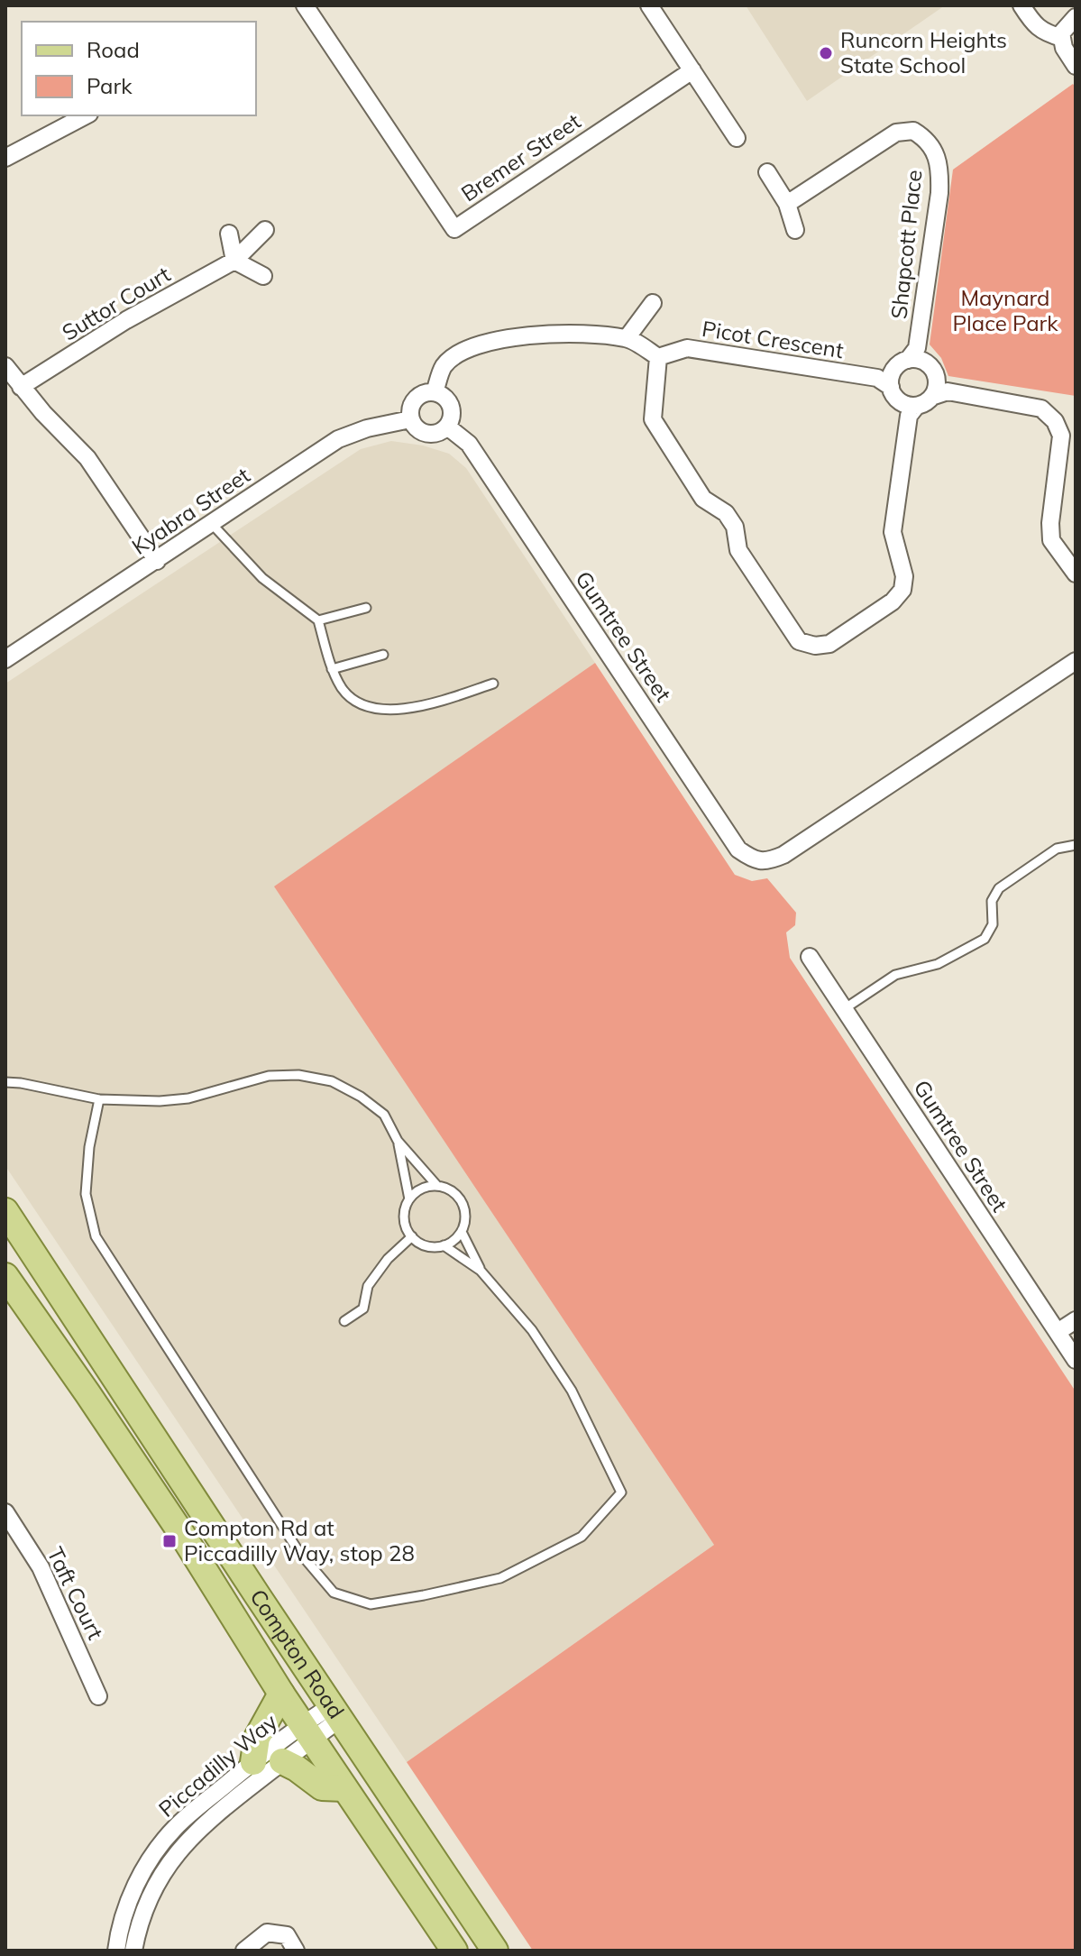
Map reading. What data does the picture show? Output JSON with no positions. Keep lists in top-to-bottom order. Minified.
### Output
{"streets":{"main road":["Compton Road"],"street":["Bremer Street","Shapcott Place","Suttor Court","Picot Crescent","Kyabra Street","Gumtree Street","Taft Court","Piccadilly Way"]},"crossings":[["Shapcott Place","Picot Crescent"],["Kyabra Street","Gumtree Street"],["Compton Road","Piccadilly Way"]],"parks":["Maynard Place Park"],"places":{"other":["Runcorn Heights State School"],"transit":["Compton Rd at Piccadilly Way, stop 28"]},"legend":["Road","Park"]}
